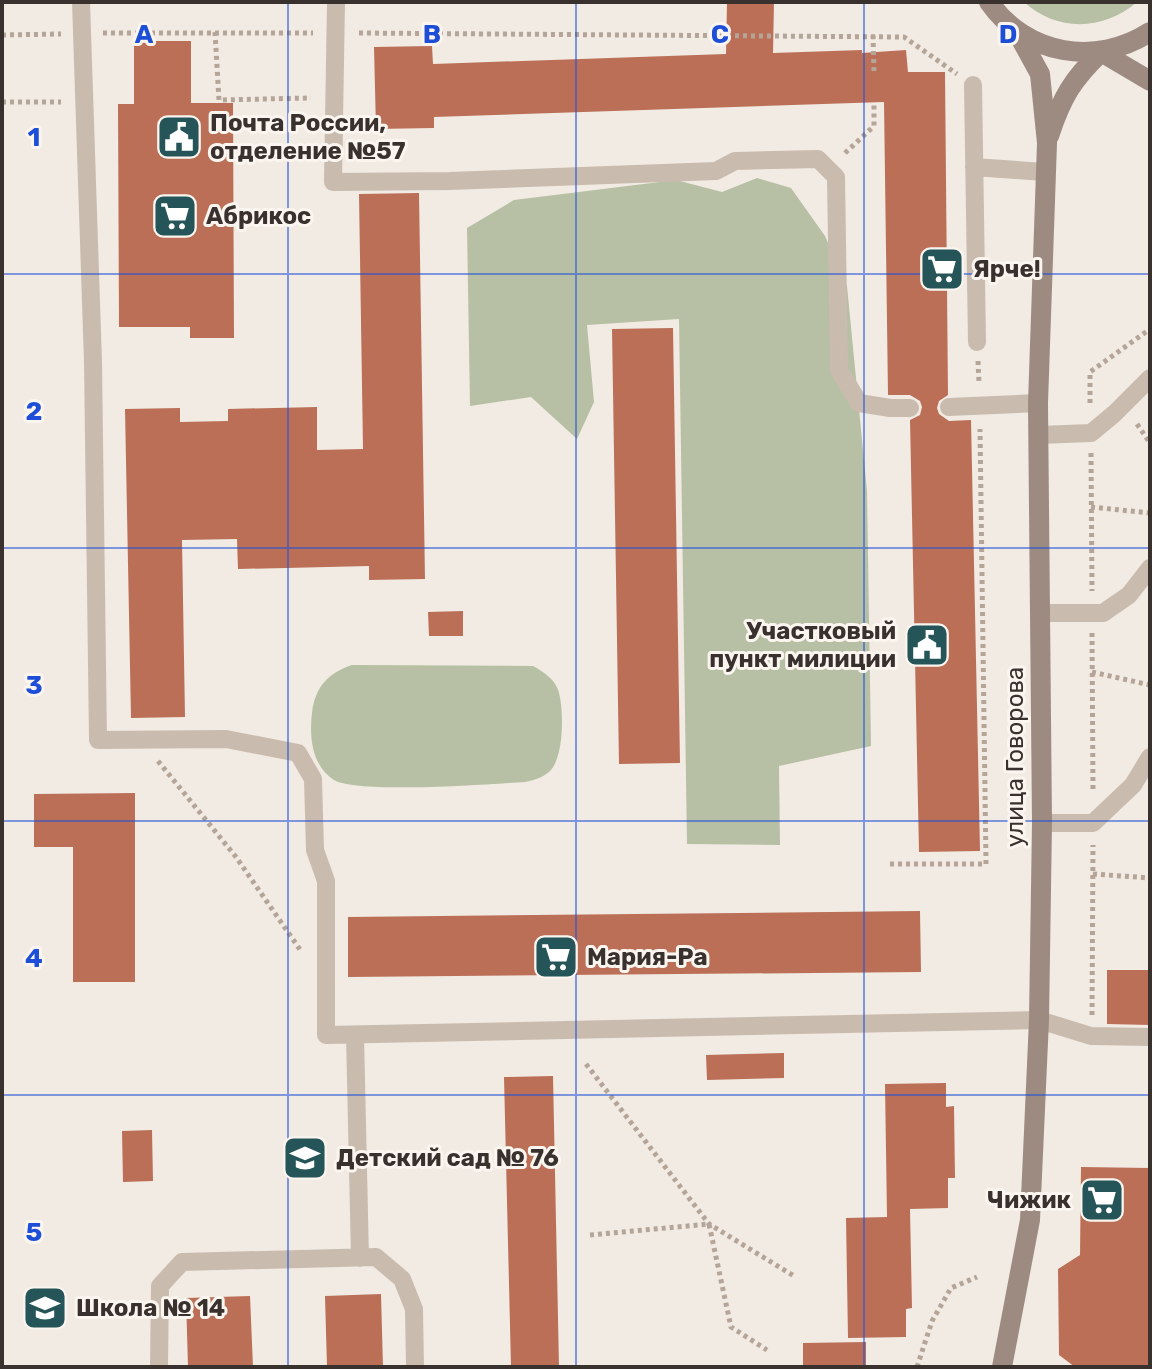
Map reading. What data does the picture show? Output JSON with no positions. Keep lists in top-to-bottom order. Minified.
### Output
{"streets":{"street":["улица Говорова"]},"places":{"public building":["Почта России, отделение №57","Участковый пункт милиции"],"supermarket":["Абрикос","Ярче!","Мария-Ра","Чижик"],"school or university":["Детский сад № 76","Школа № 14"]},"grid":{"columns":["A","B","C","D"],"rows":["1","2","3","4","5"]}}
